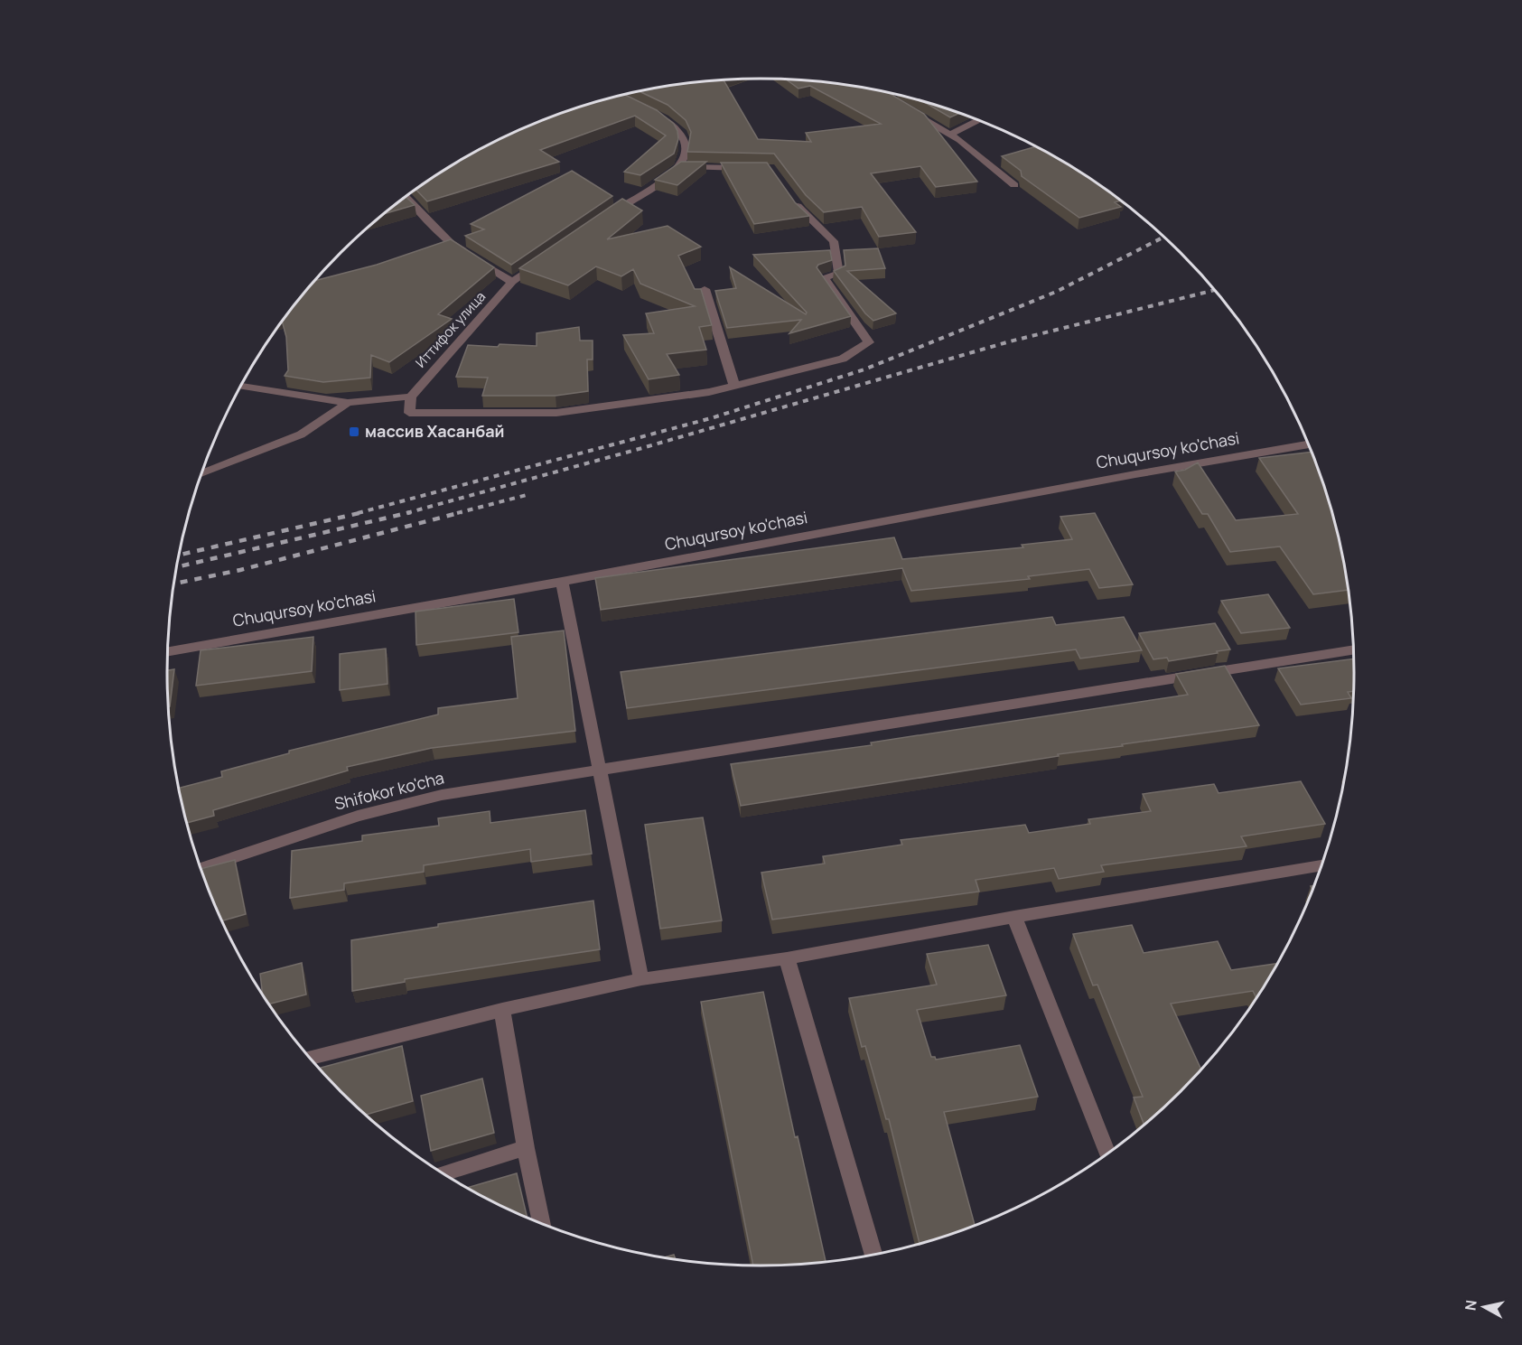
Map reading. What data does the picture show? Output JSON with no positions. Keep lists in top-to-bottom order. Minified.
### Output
{"streets":{"street":["Иттифок улица","Chuqursoy ko'chasi","Shifokor ko'cha"]},"places":{"transit":["массив Хасанбай"]},"north":"left"}
